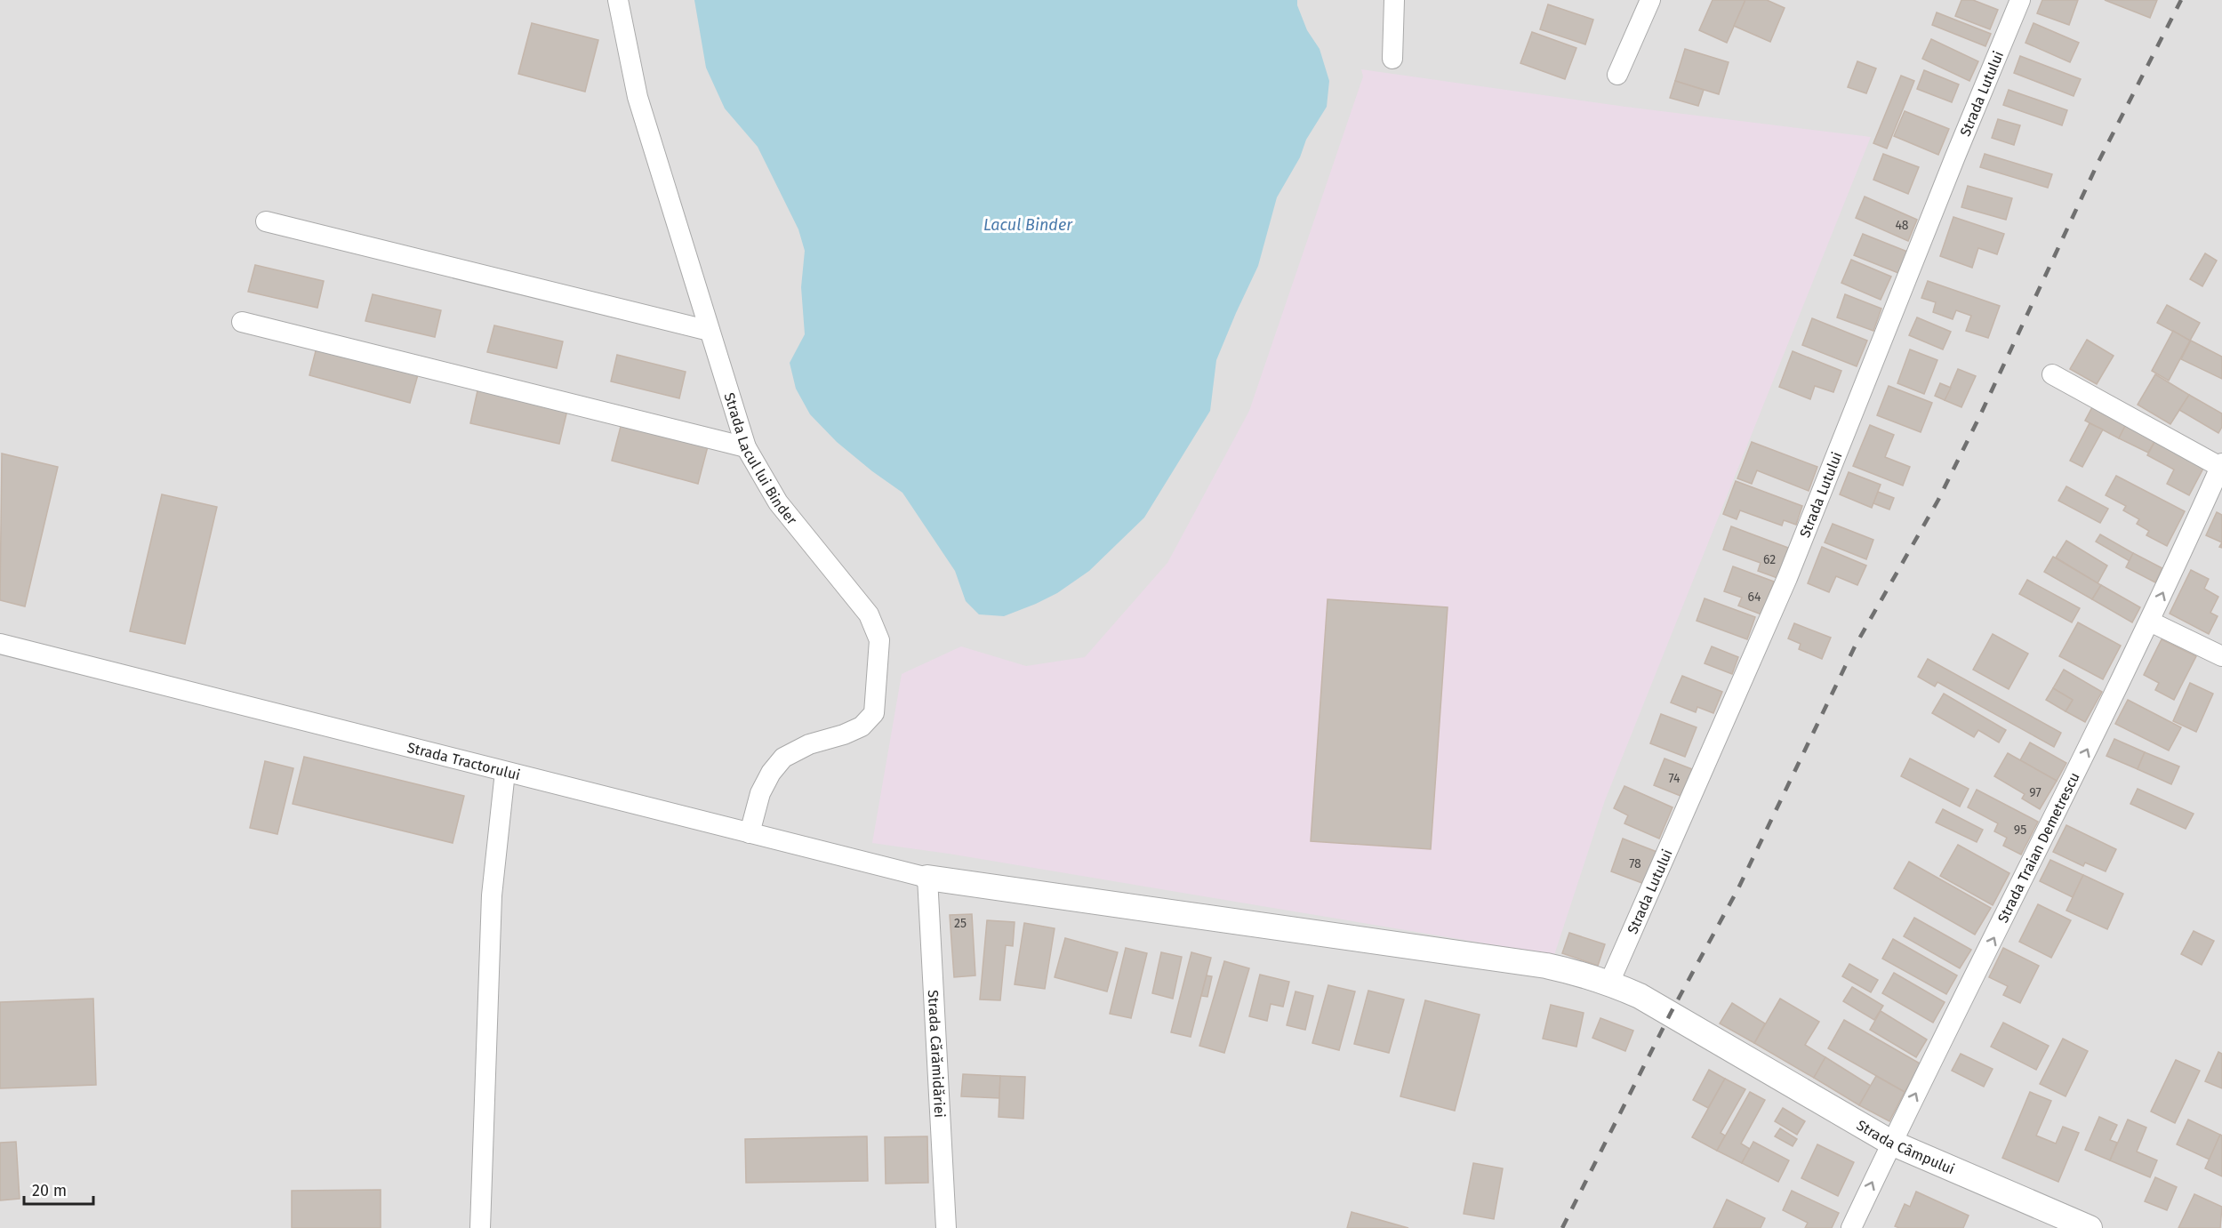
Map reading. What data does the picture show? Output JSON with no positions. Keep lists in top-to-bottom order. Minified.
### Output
{"streets":{"street":["Strada Lutului","Strada Lacul lui Binder","Strada Tractorului","Strada Traian Demetrescu","Strada Cărămidăriei","Strada Câmpului"]},"crossings":[["Strada Lutului","Strada Câmpului"],["Strada Lacul lui Binder","Strada Tractorului"],["Strada Tractorului","Strada Cărămidăriei"],["Strada Tractorului","Strada Câmpului"],["Strada Traian Demetrescu","Strada Câmpului"],["Strada Cărămidăriei","Strada Câmpului"]],"one_way":["Strada Traian Demetrescu"],"water":["Lacul Binder"],"house_numbers":["48","62","64","74","97","95","78","25"],"scale_bar":"20 m"}
